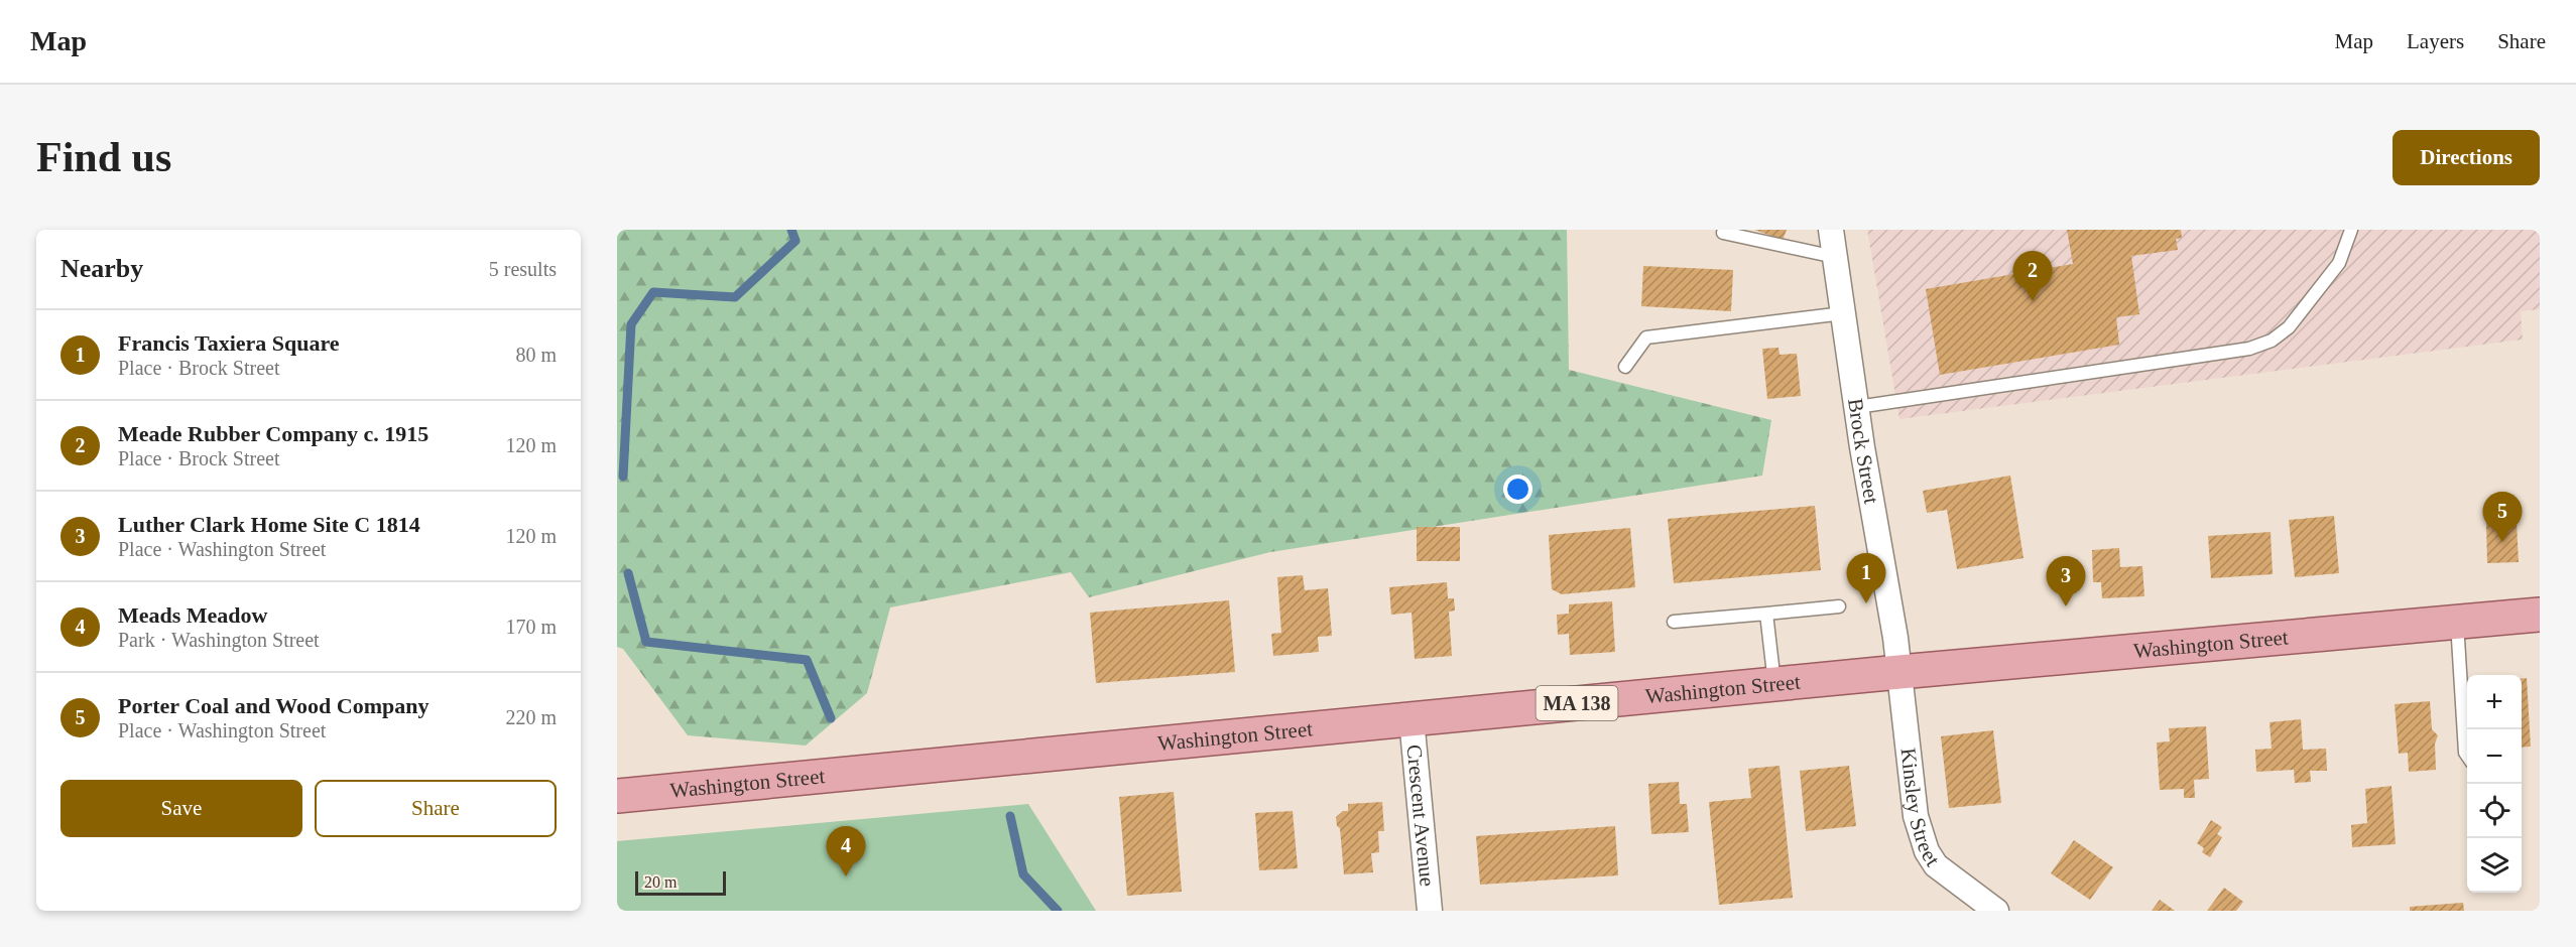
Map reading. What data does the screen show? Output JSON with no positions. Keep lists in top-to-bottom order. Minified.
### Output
{"streets":{"main road":["Washington Street","MA 138"],"street":["Brock Street","Kinsley Street","Crescent Avenue"]},"crossings":[["Brock Street","Washington Street"],["Brock Street","Kinsley Street"],["Washington Street","Kinsley Street"],["Washington Street","Crescent Avenue"]],"scale_bar":"20 m","page":{"header":"Map","nav":["Map","Layers","Share"],"buttons":["Directions",["Save","Share"]],"title":"Find us","heading":["Nearby","5 results"],"pins":["2","5","1","3","4"],"list":[{"mark":"1","name":"Francis Taxiera Square","note":"Place · Brock Street","value":"80 m"},{"mark":"2","name":"Meade Rubber Company c. 1915","note":"Place · Brock Street","value":"120 m"},{"mark":"3","name":"Luther Clark Home Site C 1814","note":"Place · Washington Street","value":"120 m"},{"mark":"4","name":"Meads Meadow","note":"Park · Washington Street","value":"170 m"},{"mark":"5","name":"Porter Coal and Wood Company","note":"Place · Washington Street","value":"220 m"}],"map_buttons":["+","−"],"scale":"20 m"}}
